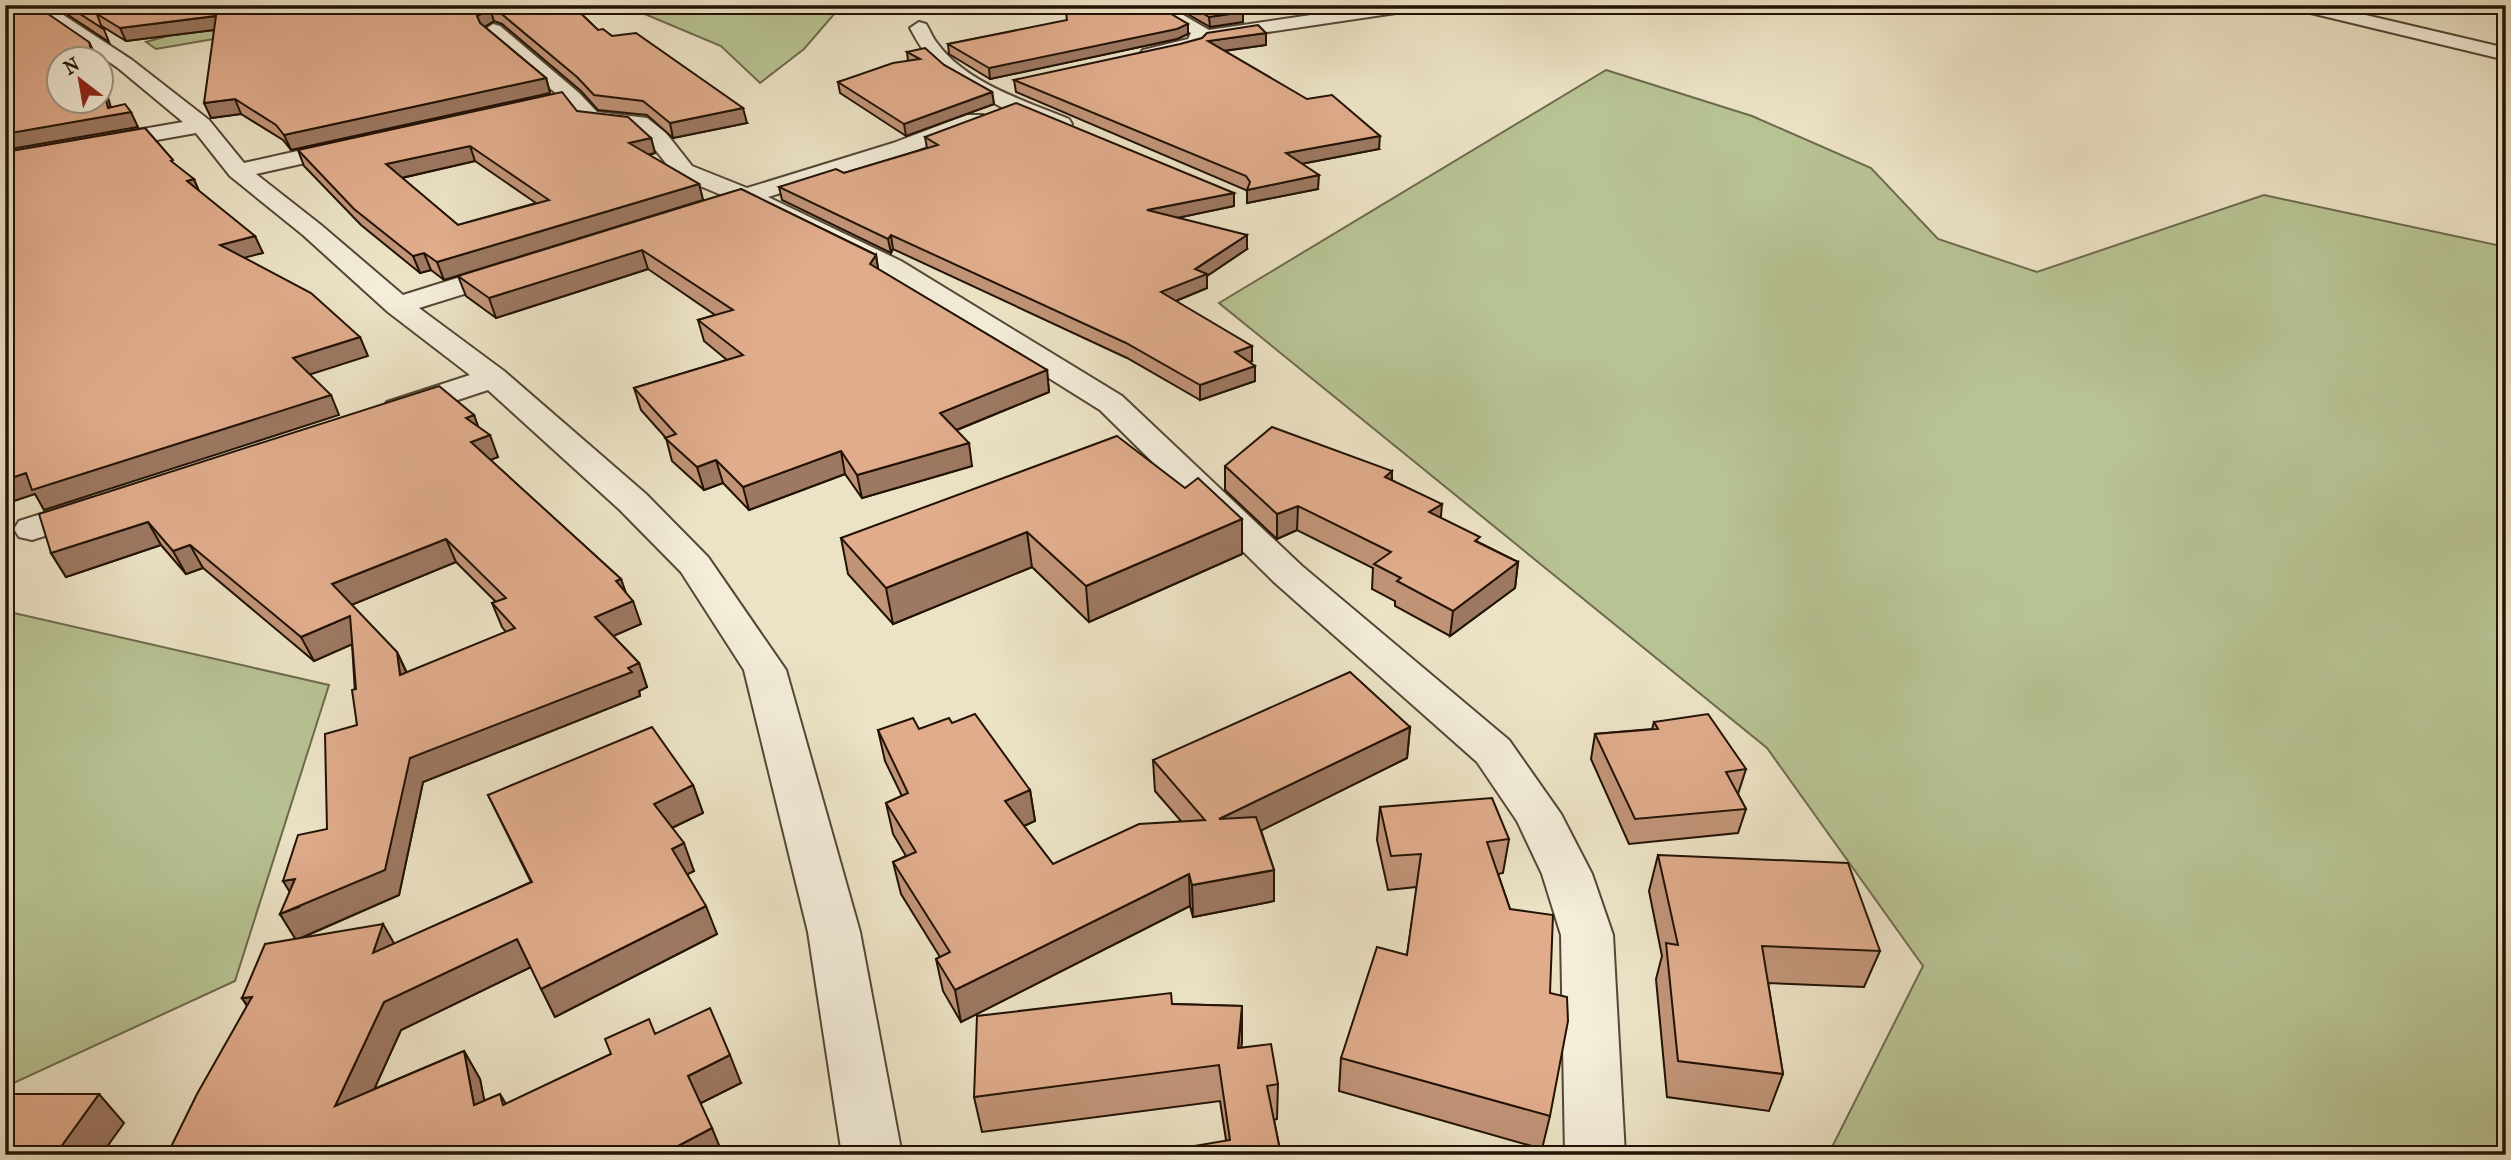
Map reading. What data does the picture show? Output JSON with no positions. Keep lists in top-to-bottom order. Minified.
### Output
{"north":"top left"}
